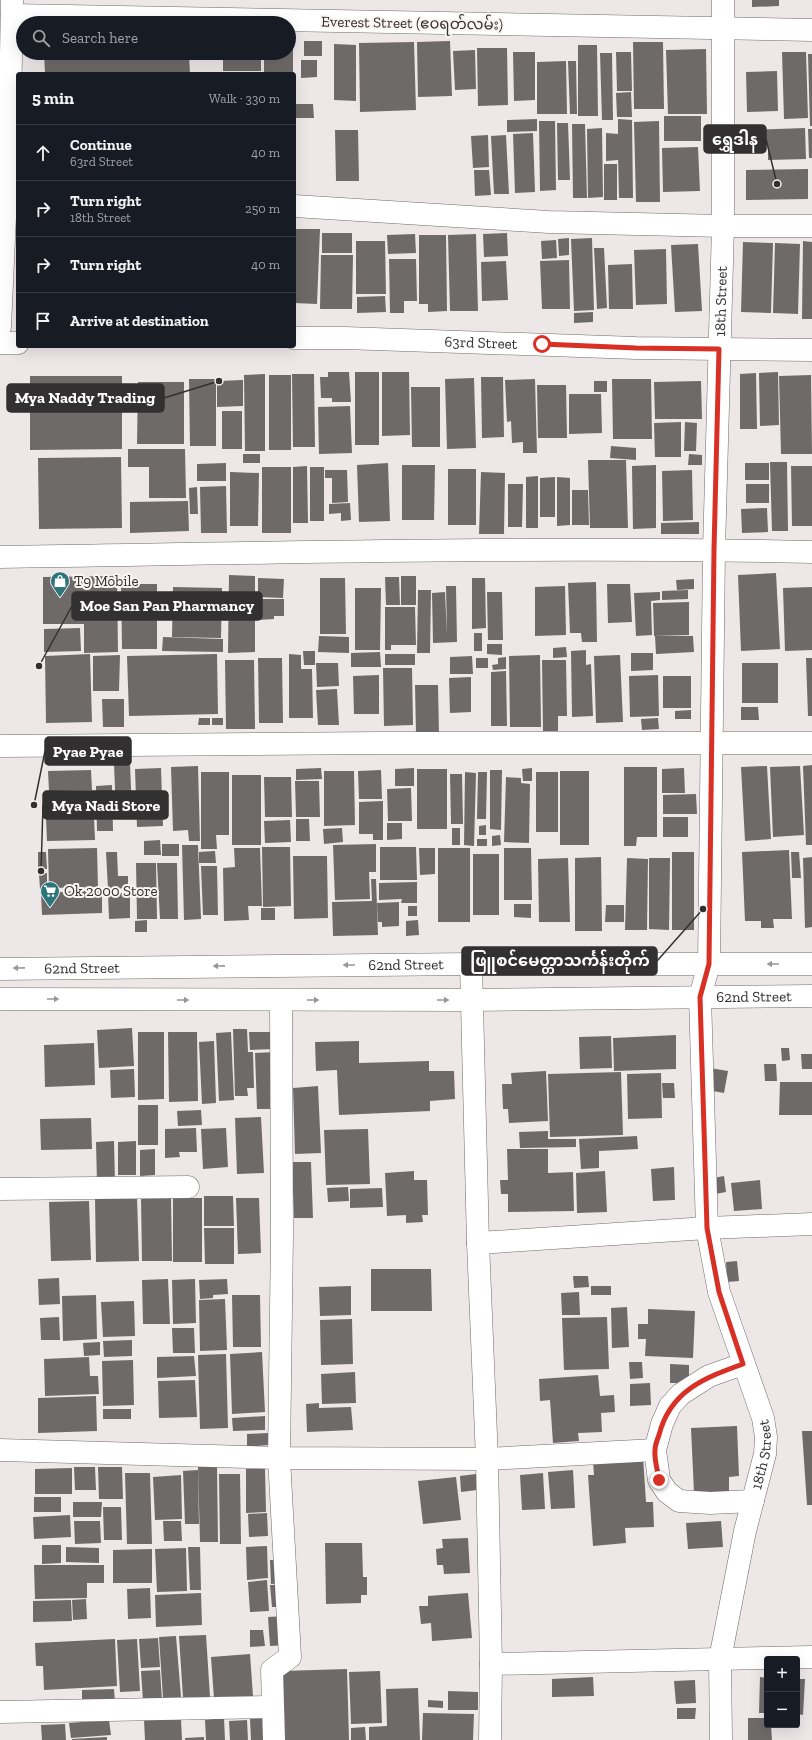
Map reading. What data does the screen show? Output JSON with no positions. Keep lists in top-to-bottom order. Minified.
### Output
{"streets":{"street":["Everest Street (ဧ၀ရတ်လမ်း)","18th Street","63rd Street","62nd Street"]},"crossings":[["Everest Street (ဧ၀ရတ်လမ်း)","18th Street"],["18th Street","63rd Street"],["18th Street","62nd Street"]],"places":{"other":["ရွှေဒါန","Mya Naddy Trading","Moe San Pan Pharmancy","Pyae Pyae","Mya Nadi Store","ဖြူစင်မေတ္တာသင်္ကန်းတိုက်"],"shop":["T9 Mobile"],"supermarket":["Ok 2000 Store"]},"page":{"search":"Search here","heading":["5 min","Walk · 330 m"],"list":[["Continue","63rd Street","40 m"],["Turn right","18th Street","250 m"],["Turn right","40 m"],"Arrive at destination"],"map_buttons":["+","−"]}}
